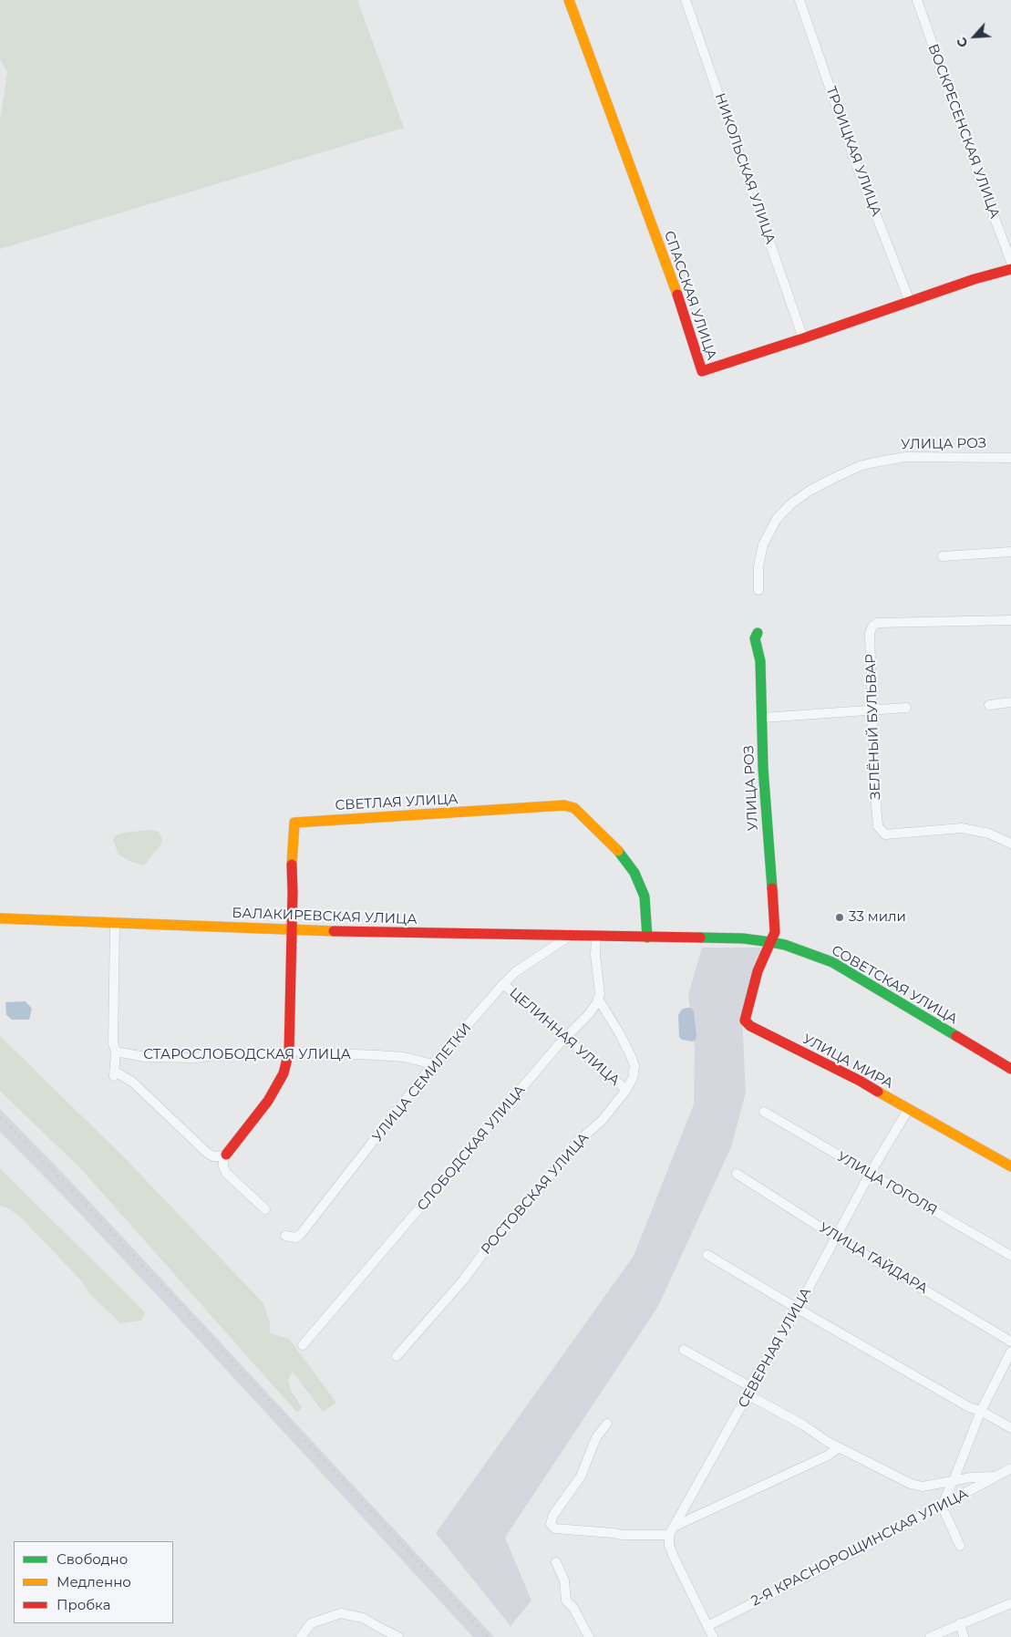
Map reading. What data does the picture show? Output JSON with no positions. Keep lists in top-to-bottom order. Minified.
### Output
{"streets":{"street":["ВОСКРЕСЕНСКАЯ УЛИЦА","ТРОИЦКАЯ УЛИЦА","НИКОЛЬСКАЯ УЛИЦА","СПАССКАЯ УЛИЦА","УЛИЦА РОЗ","ЗЕЛЁНЫЙ БУЛЬВАР","СВЕТЛАЯ УЛИЦА","БАЛАКИРЕВСКАЯ УЛИЦА","СОВЕТСКАЯ УЛИЦА","ЦЕЛИННАЯ УЛИЦА","СТАРОСЛОБОДСКАЯ УЛИЦА","УЛИЦА МИРА","УЛИЦА СЕМИЛЕТКИ","СЛОБОДСКАЯ УЛИЦА","УЛИЦА ГОГОЛЯ","РОСТОВСКАЯ УЛИЦА","УЛИЦА ГАЙДАРА","СЕВЕРНАЯ УЛИЦА","2-Я КРАСНОРОЩИНСКАЯ УЛИЦА"]},"crossings":[["ТРОИЦКАЯ УЛИЦА","СПАССКАЯ УЛИЦА"],["НИКОЛЬСКАЯ УЛИЦА","СПАССКАЯ УЛИЦА"],["УЛИЦА РОЗ","СОВЕТСКАЯ УЛИЦА"],["УЛИЦА РОЗ","УЛИЦА МИРА"],["СВЕТЛАЯ УЛИЦА","БАЛАКИРЕВСКАЯ УЛИЦА"],["СВЕТЛАЯ УЛИЦА","СОВЕТСКАЯ УЛИЦА"],["СВЕТЛАЯ УЛИЦА","СТАРОСЛОБОДСКАЯ УЛИЦА"],["БАЛАКИРЕВСКАЯ УЛИЦА","СОВЕТСКАЯ УЛИЦА"],["БАЛАКИРЕВСКАЯ УЛИЦА","УЛИЦА СЕМИЛЕТКИ"],["СОВЕТСКАЯ УЛИЦА","УЛИЦА МИРА"],["ЦЕЛИННАЯ УЛИЦА","УЛИЦА СЕМИЛЕТКИ"],["ЦЕЛИННАЯ УЛИЦА","СЛОБОДСКАЯ УЛИЦА"],["ЦЕЛИННАЯ УЛИЦА","РОСТОВСКАЯ УЛИЦА"],["СТАРОСЛОБОДСКАЯ УЛИЦА","УЛИЦА СЕМИЛЕТКИ"],["УЛИЦА МИРА","СЕВЕРНАЯ УЛИЦА"],["СЛОБОДСКАЯ УЛИЦА","РОСТОВСКАЯ УЛИЦА"],["УЛИЦА ГОГОЛЯ","СЕВЕРНАЯ УЛИЦА"],["УЛИЦА ГАЙДАРА","СЕВЕРНАЯ УЛИЦА"]],"places":["33 мили"],"legend":["Свободно","Медленно","Пробка"],"north":"bottom left"}
